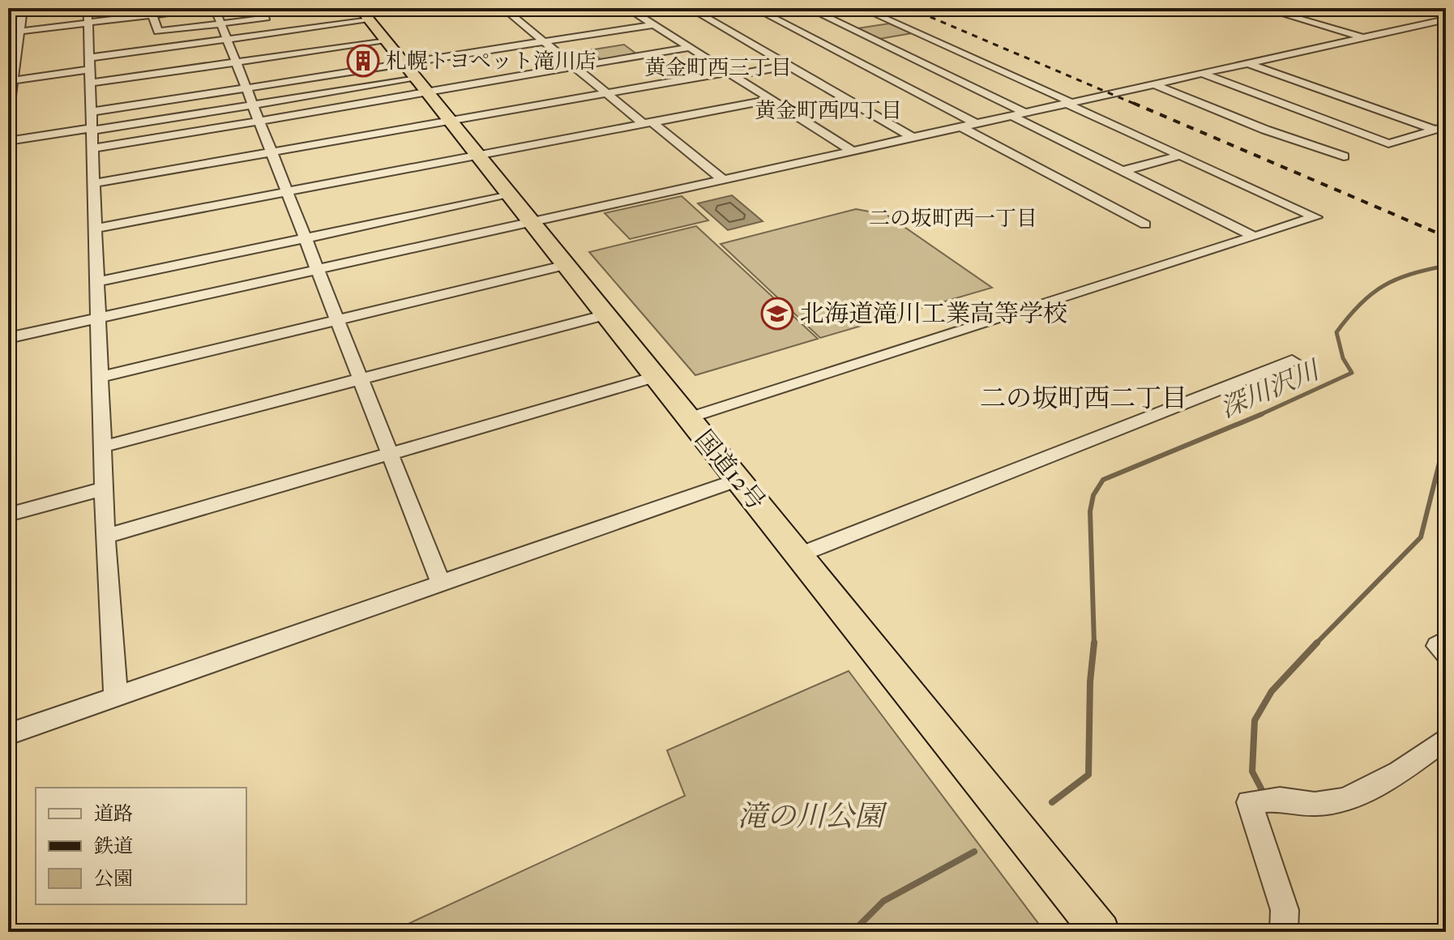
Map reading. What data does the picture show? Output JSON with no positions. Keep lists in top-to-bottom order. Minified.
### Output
{"streets":{"highway":["国道12号"]},"districts":["黄金町西三丁目","黄金町西四丁目","二の坂町西一丁目","二の坂町西二丁目"],"water":["深川沢川"],"parks":["滝の川公園"],"places":{"building":["札幌トヨペット滝川店"],"school or university":["北海道滝川工業高等学校"]},"legend":["道路","鉄道","公園"]}
